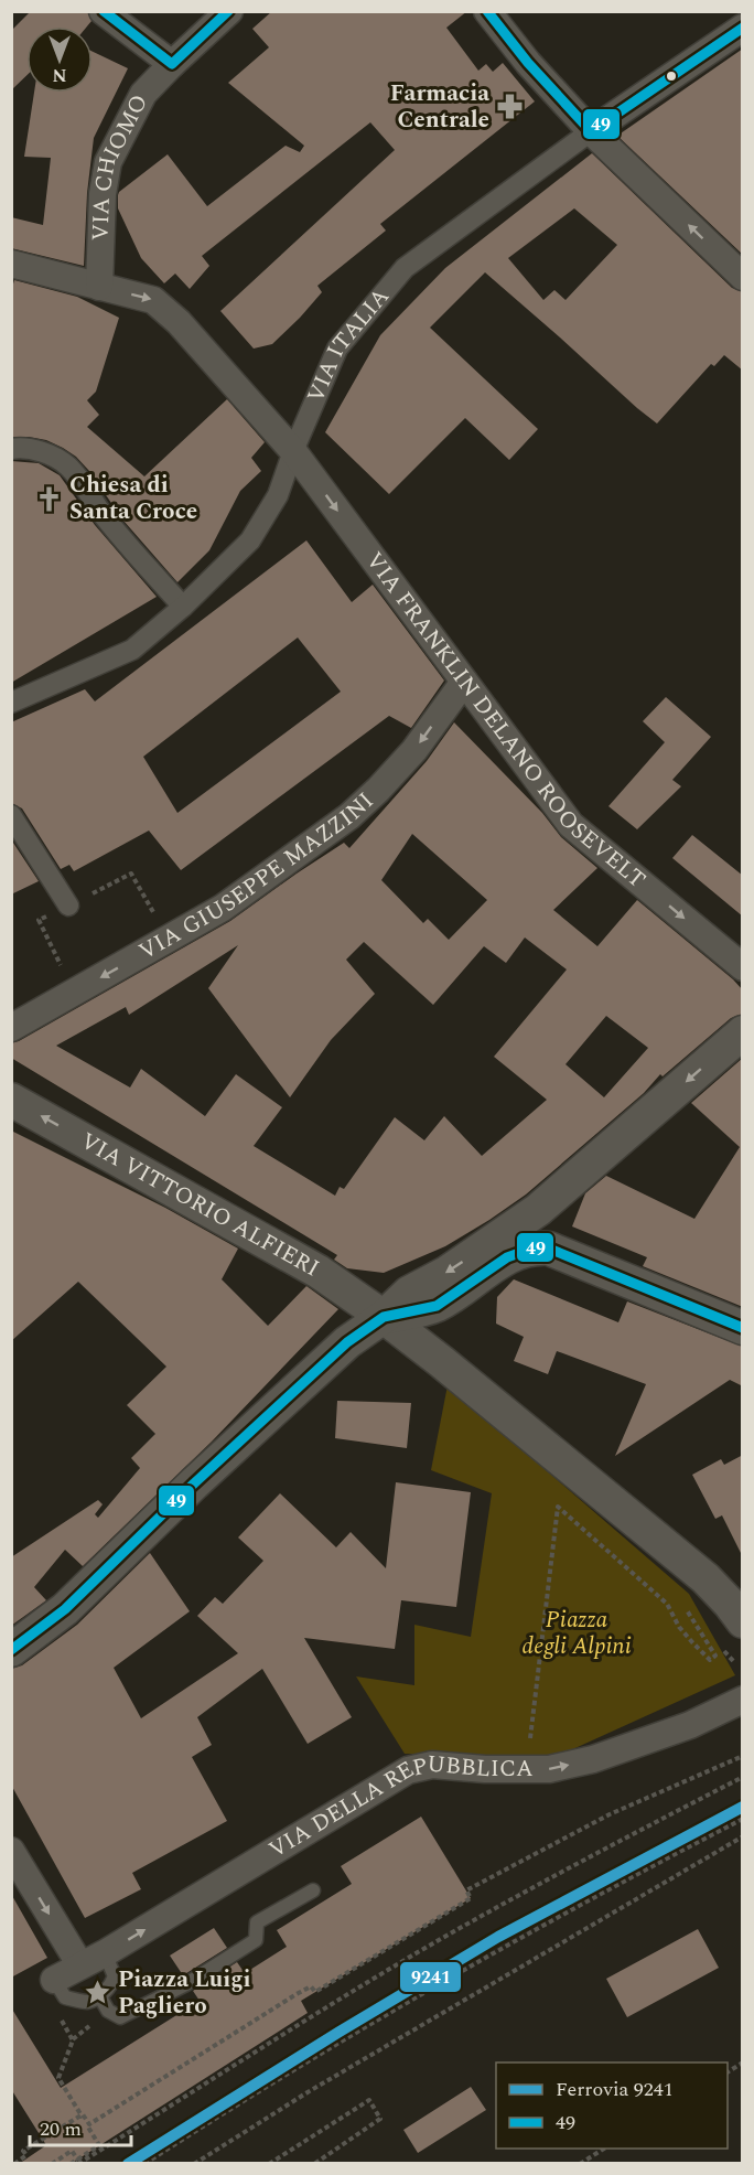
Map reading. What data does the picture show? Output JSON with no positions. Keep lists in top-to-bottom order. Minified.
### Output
{"streets":{"street":["VIA CHIOMO","VIA ITALIA","VIA FRANKLIN DELANO ROOSEVELT","VIA GIUSEPPE MAZZINI","VIA VITTORIO ALFIERI","VIA DELLA REPUBBLICA"]},"crossings":[["VIA CHIOMO","VIA FRANKLIN DELANO ROOSEVELT"],["VIA ITALIA","VIA FRANKLIN DELANO ROOSEVELT"],["VIA FRANKLIN DELANO ROOSEVELT","VIA GIUSEPPE MAZZINI"]],"one_way":["VIA FRANKLIN DELANO ROOSEVELT","VIA GIUSEPPE MAZZINI","VIA VITTORIO ALFIERI","VIA DELLA REPUBBLICA"],"parks":["Piazza degli Alpini"],"places":{"pharmacy":["Farmacia Centrale"],"church":["Chiesa di Santa Croce"],"place":["Piazza Luigi Pagliero"]},"lines":["transit line 49","rail line 9241"],"legend":["Ferrovia 9241","49"],"scale_bar":"20 m","north":"bottom"}
